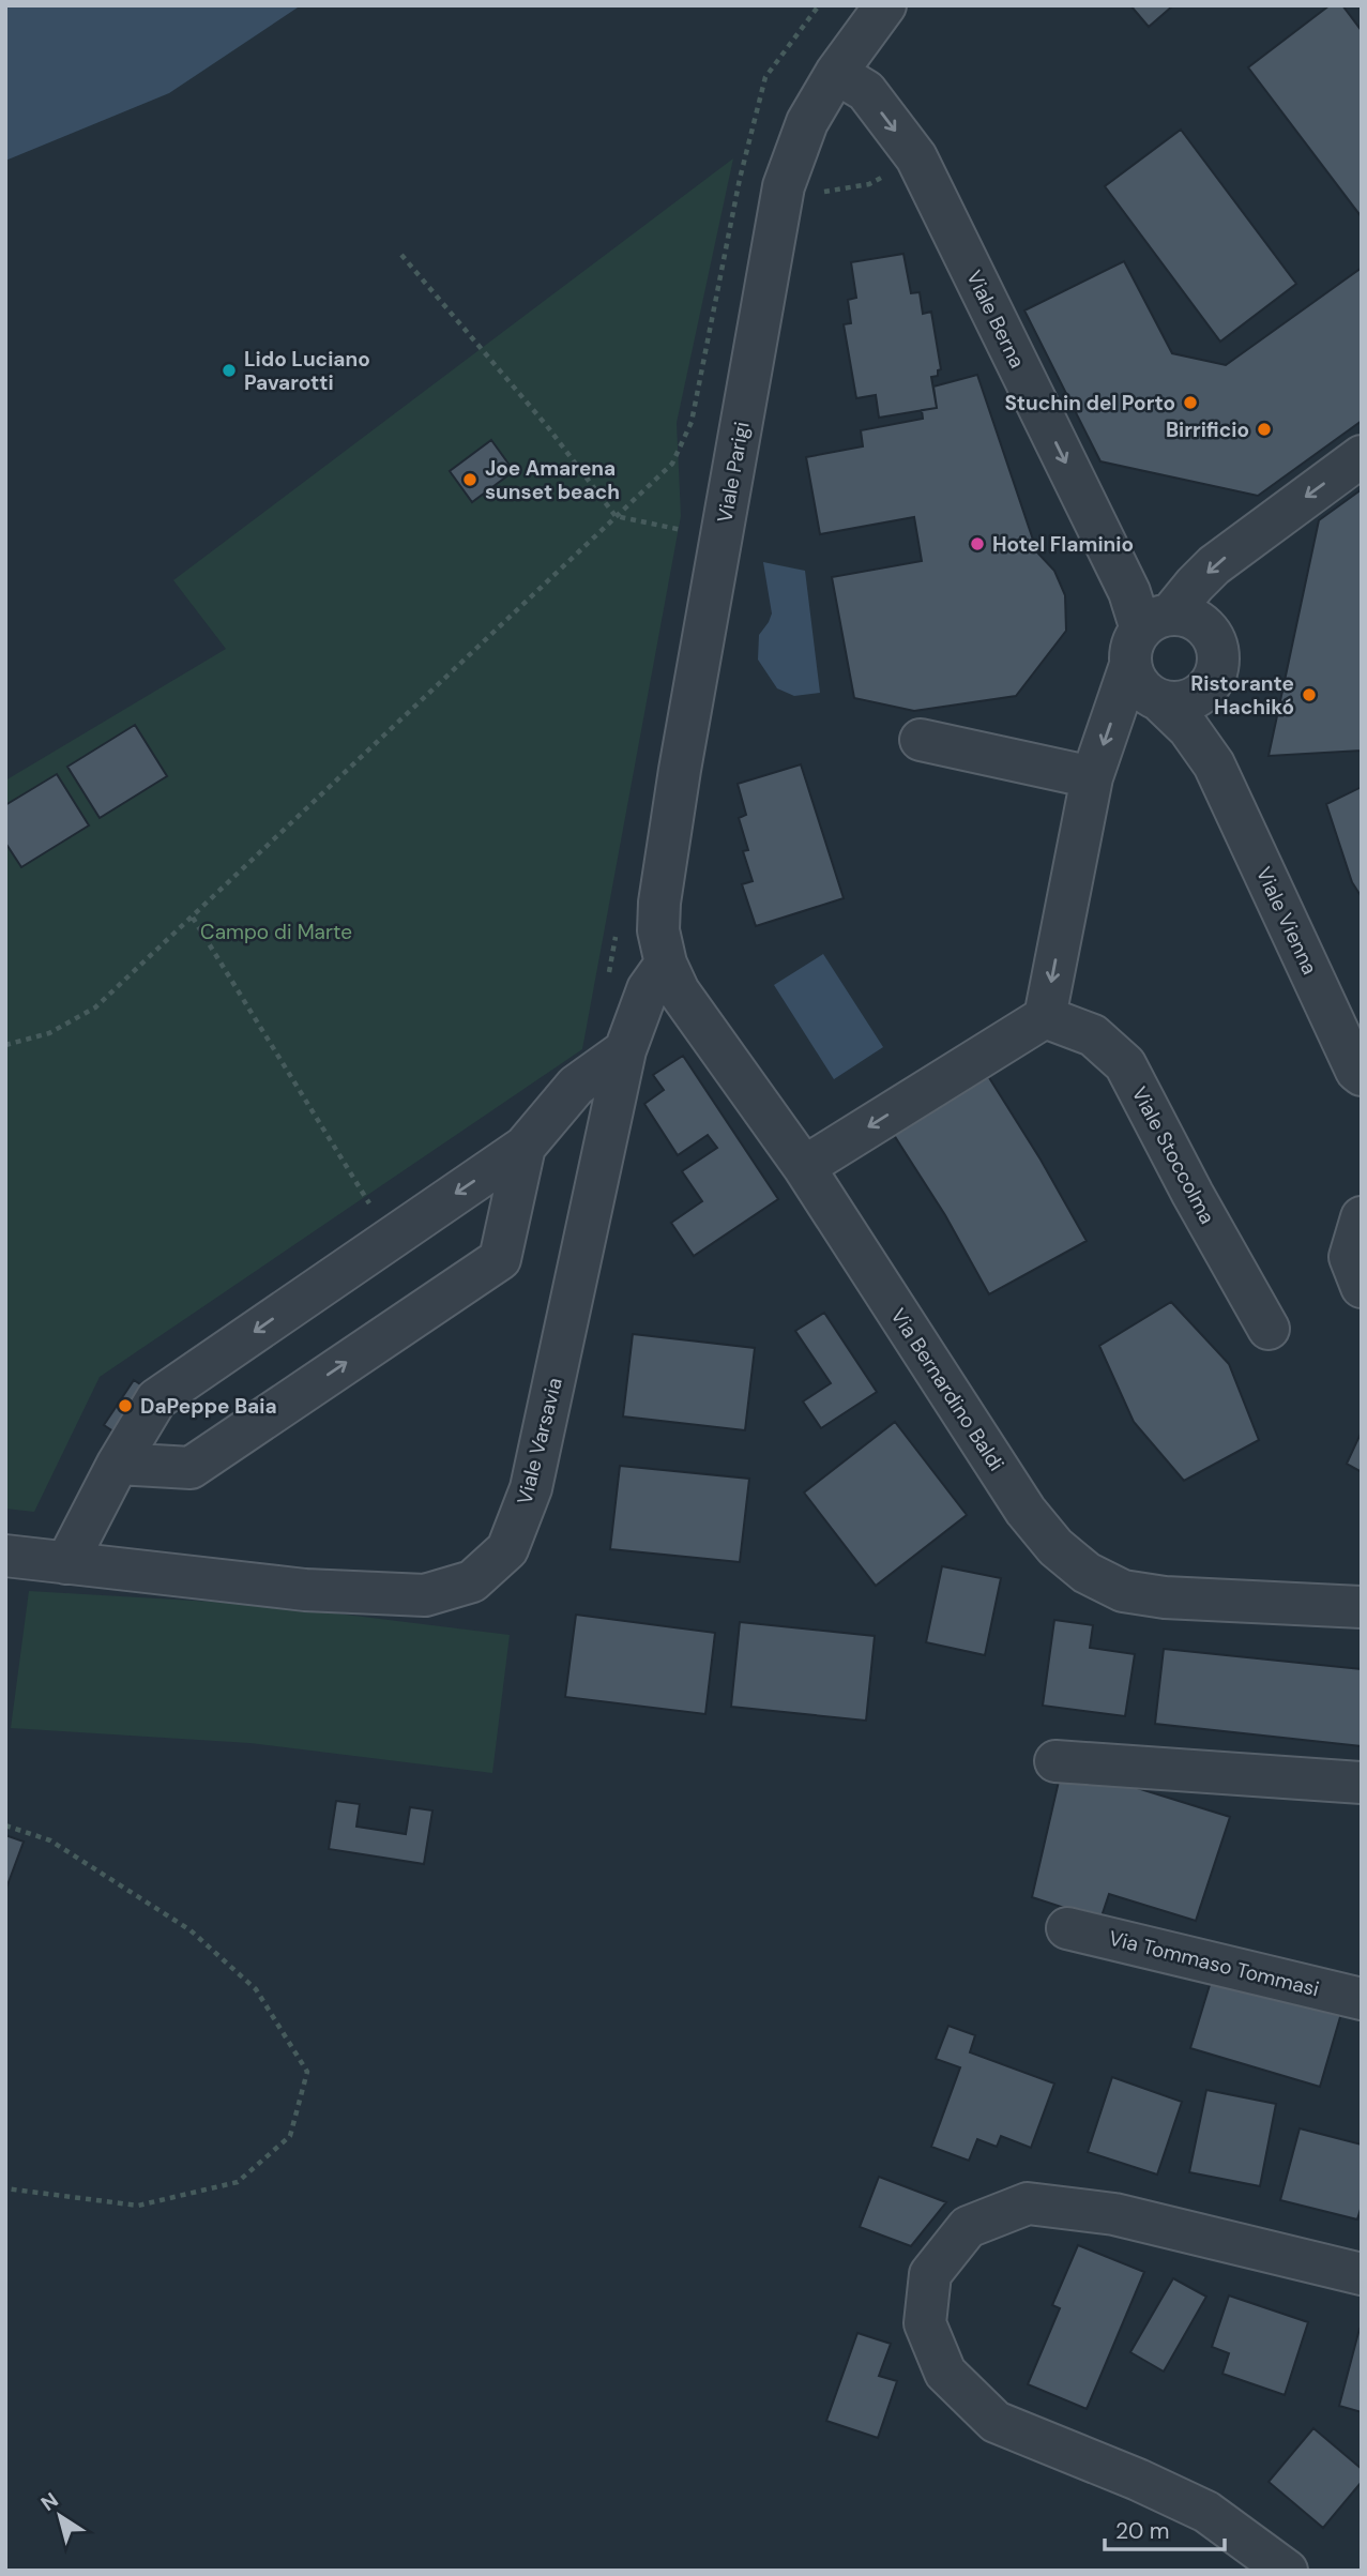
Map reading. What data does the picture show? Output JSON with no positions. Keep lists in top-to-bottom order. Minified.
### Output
{"streets":{"street":["Viale Berna","Viale Parigi","Viale Vienna","Viale Stoccolma","Via Bernardino Baldi","Viale Varsavia","Via Tommaso Tommasi"]},"crossings":[["Viale Berna","Viale Parigi"],["Viale Parigi","Via Bernardino Baldi"],["Viale Parigi","Viale Varsavia"],["Via Bernardino Baldi","Viale Varsavia"]],"one_way":["Viale Berna"],"parks":["Campo di Marte"],"places":["Lido Luciano Pavarotti","Stuchin del Porto","Birrificio","Joe Amarena sunset beach","Hotel Flaminio","Ristorante Hachikó","DaPeppe Baia"],"scale_bar":"20 m","north":"top left"}
